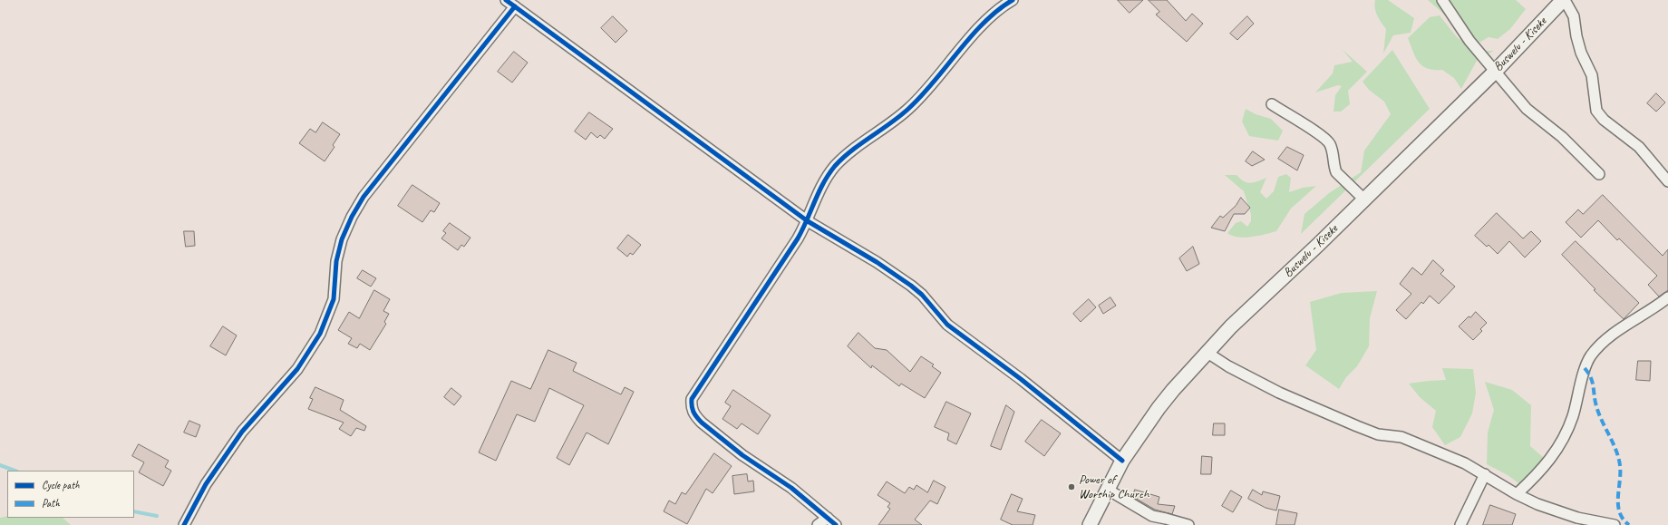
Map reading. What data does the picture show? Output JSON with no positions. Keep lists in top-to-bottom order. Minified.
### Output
{"streets":{"main road":["Buswelu - Kiseke"]},"places":["Power of Worship Church"],"legend":["Cycle path","Path"]}
